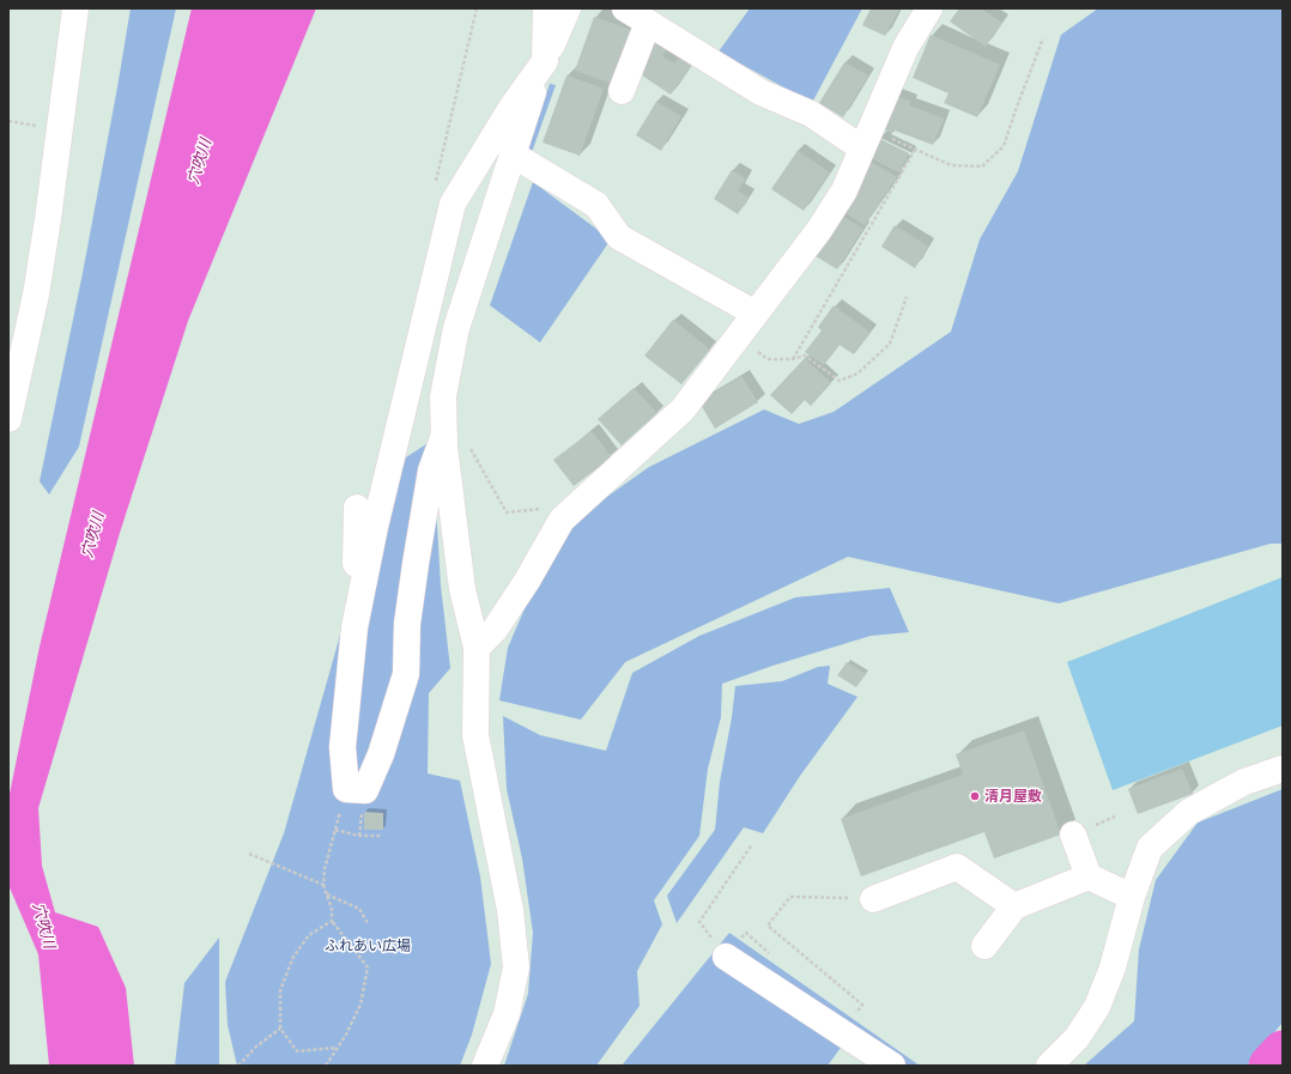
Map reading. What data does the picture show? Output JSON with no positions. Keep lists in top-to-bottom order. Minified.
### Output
{"water":["穴吹川"],"parks":["ふれあい広場"],"places":["清月屋敷"]}
